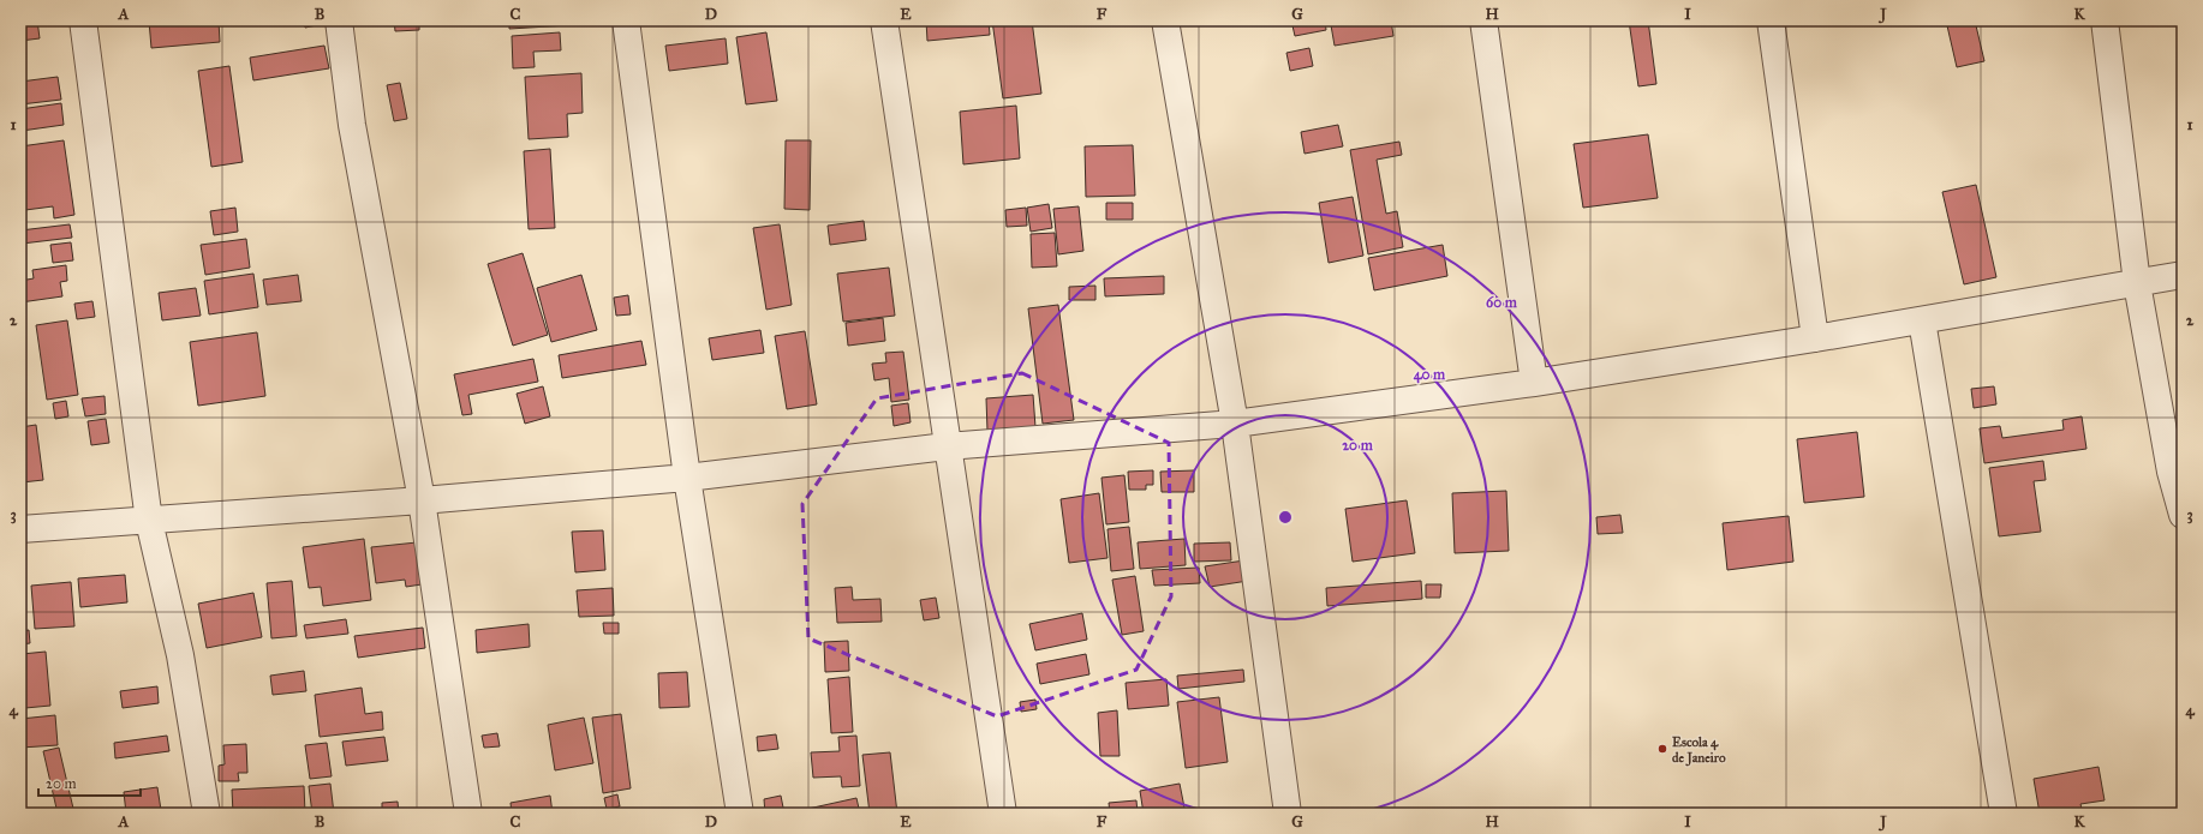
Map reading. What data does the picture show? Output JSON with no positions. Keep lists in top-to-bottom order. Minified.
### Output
{"places":["Escola 4 de Janeiro"],"scale_bar":"20 m","grid":{"columns":["A","B","C","D","E","F","G","H","I","J","K"],"rows":["1","2","3","4"]},"rings":["60 m","40 m","20 m"]}
